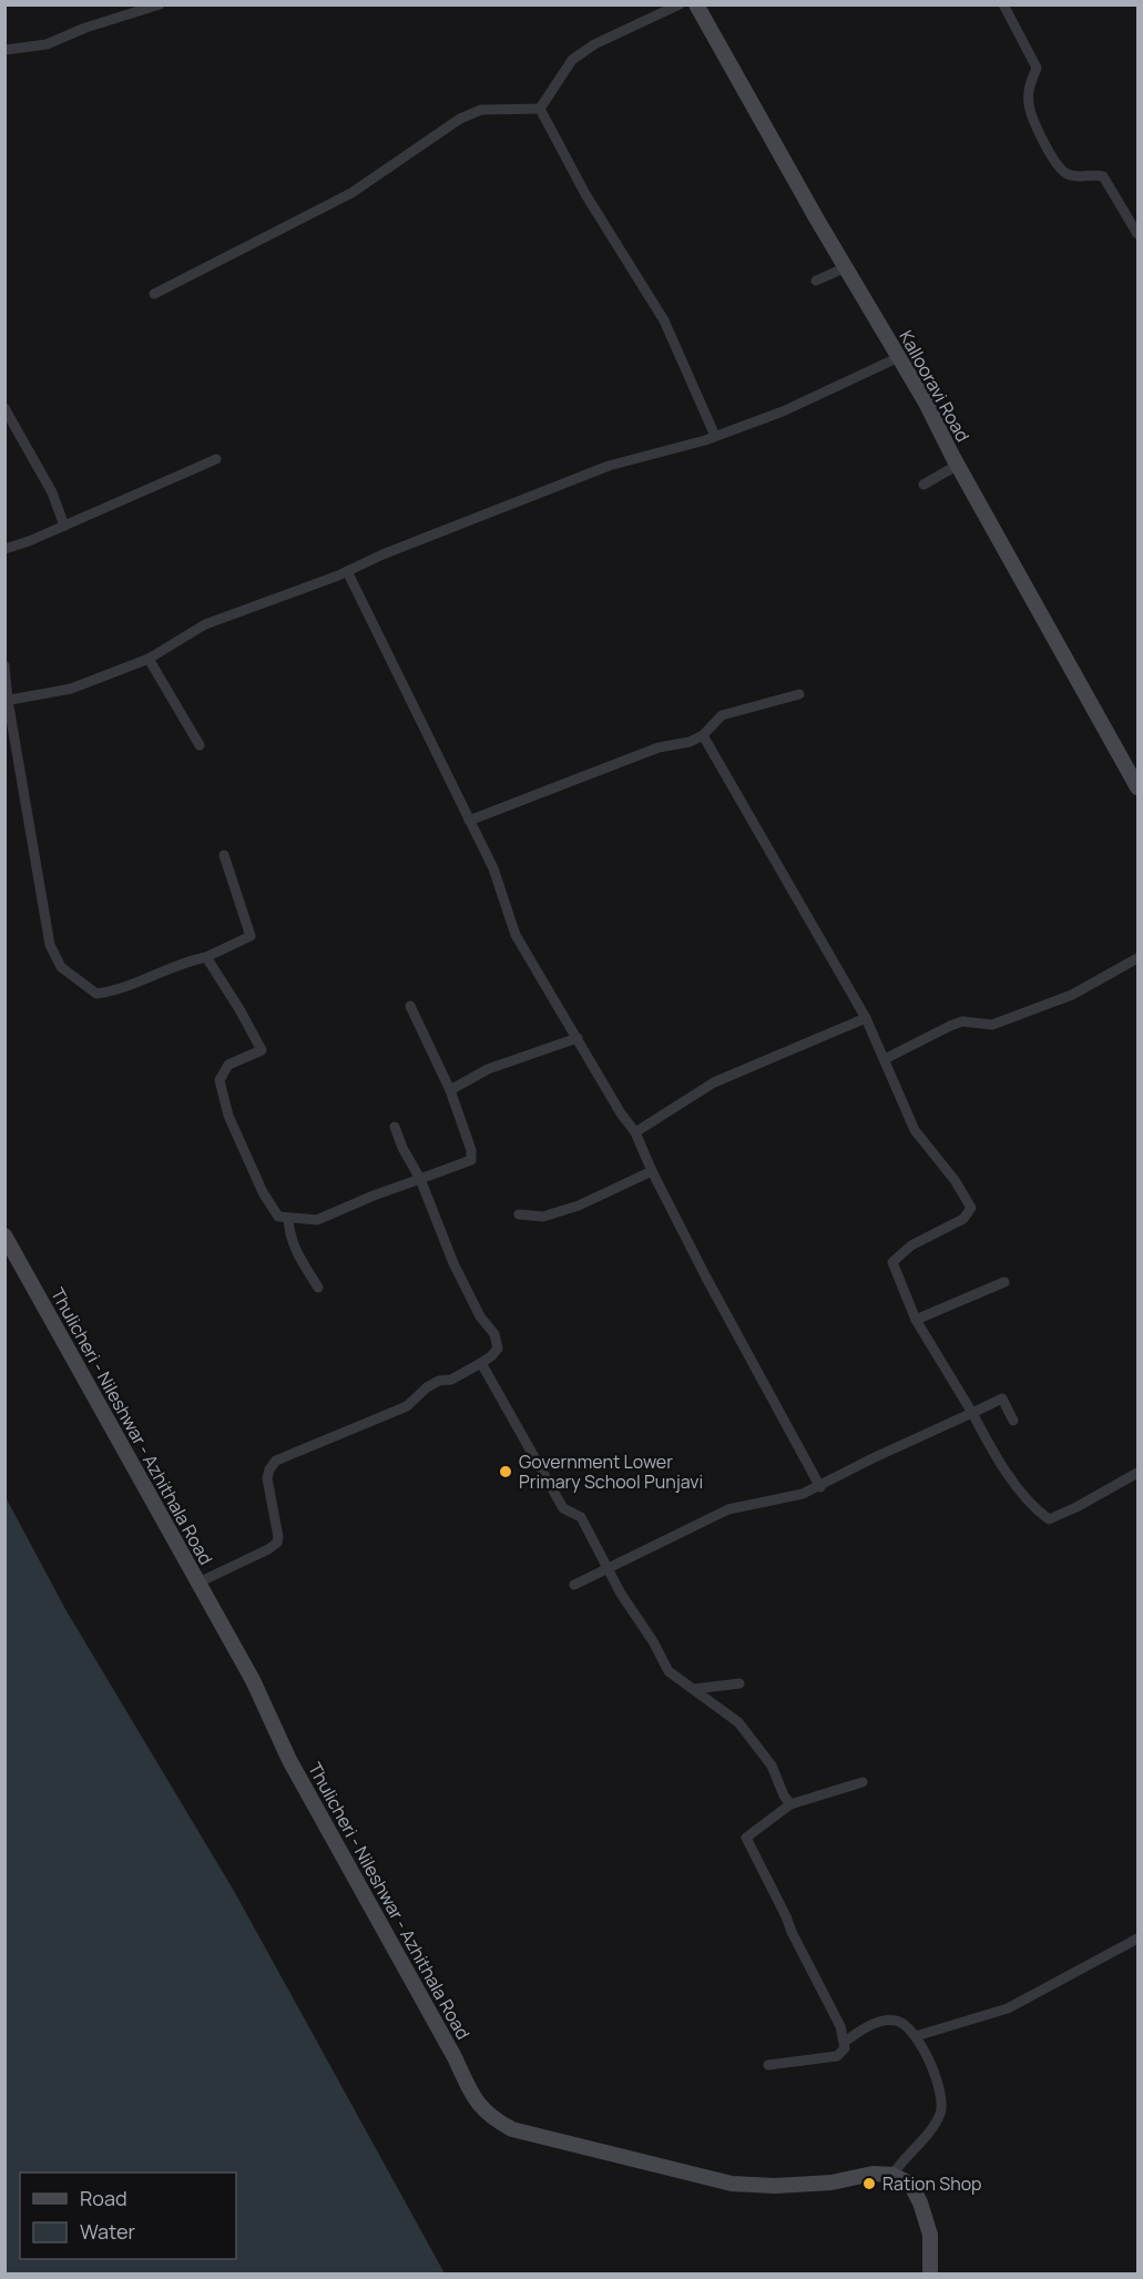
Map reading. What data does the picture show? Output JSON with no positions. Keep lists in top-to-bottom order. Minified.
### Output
{"streets":{"main road":["Kallooravi Road","Thulicheri - Nileshwar - Azhithala Road"]},"places":["Government Lower Primary School Punjavi","Ration Shop"],"legend":["Road","Water"]}
